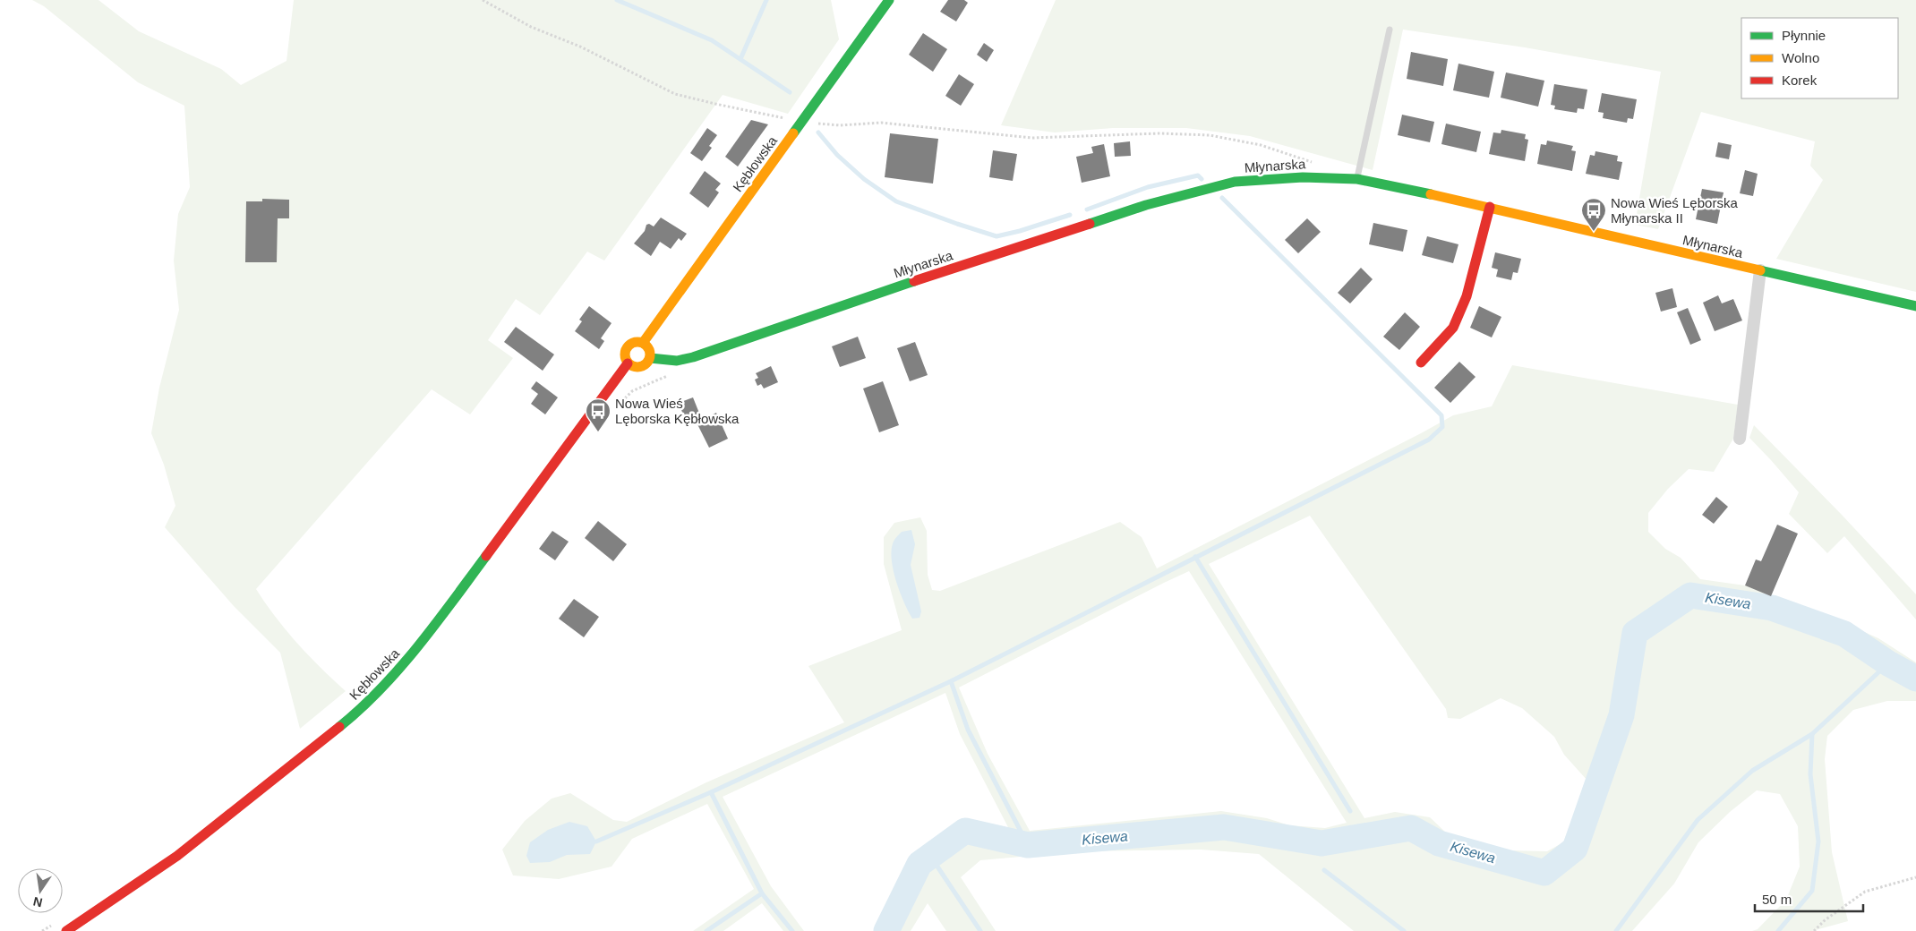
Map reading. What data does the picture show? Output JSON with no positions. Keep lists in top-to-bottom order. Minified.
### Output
{"streets":{"street":["Kębłowska","Młynarska"]},"crossings":[["Kębłowska","Młynarska"]],"water":["Kisewa"],"places":{"bus stop":["Nowa Wieś Lęborska Młynarska II","Nowa Wieś Lęborska Kębłowska"]},"legend":["Płynnie","Wolno","Korek"],"scale_bar":"50 m","north":"bottom"}
